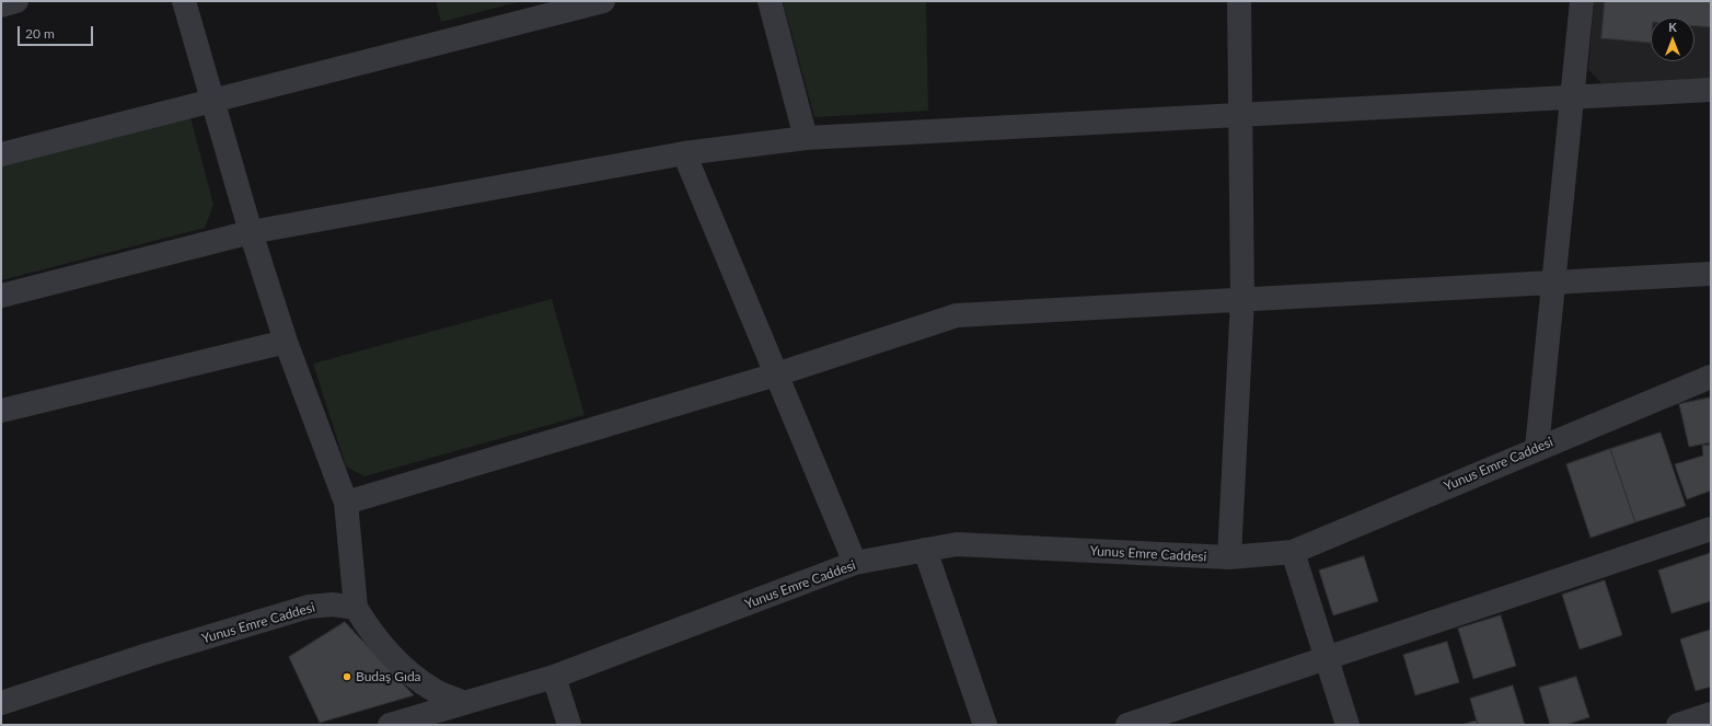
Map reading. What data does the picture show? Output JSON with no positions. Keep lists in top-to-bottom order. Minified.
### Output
{"streets":{"street":["Yunus Emre Caddesi"]},"places":["Budaş Gıda"],"scale_bar":"20 m","north":"top"}
